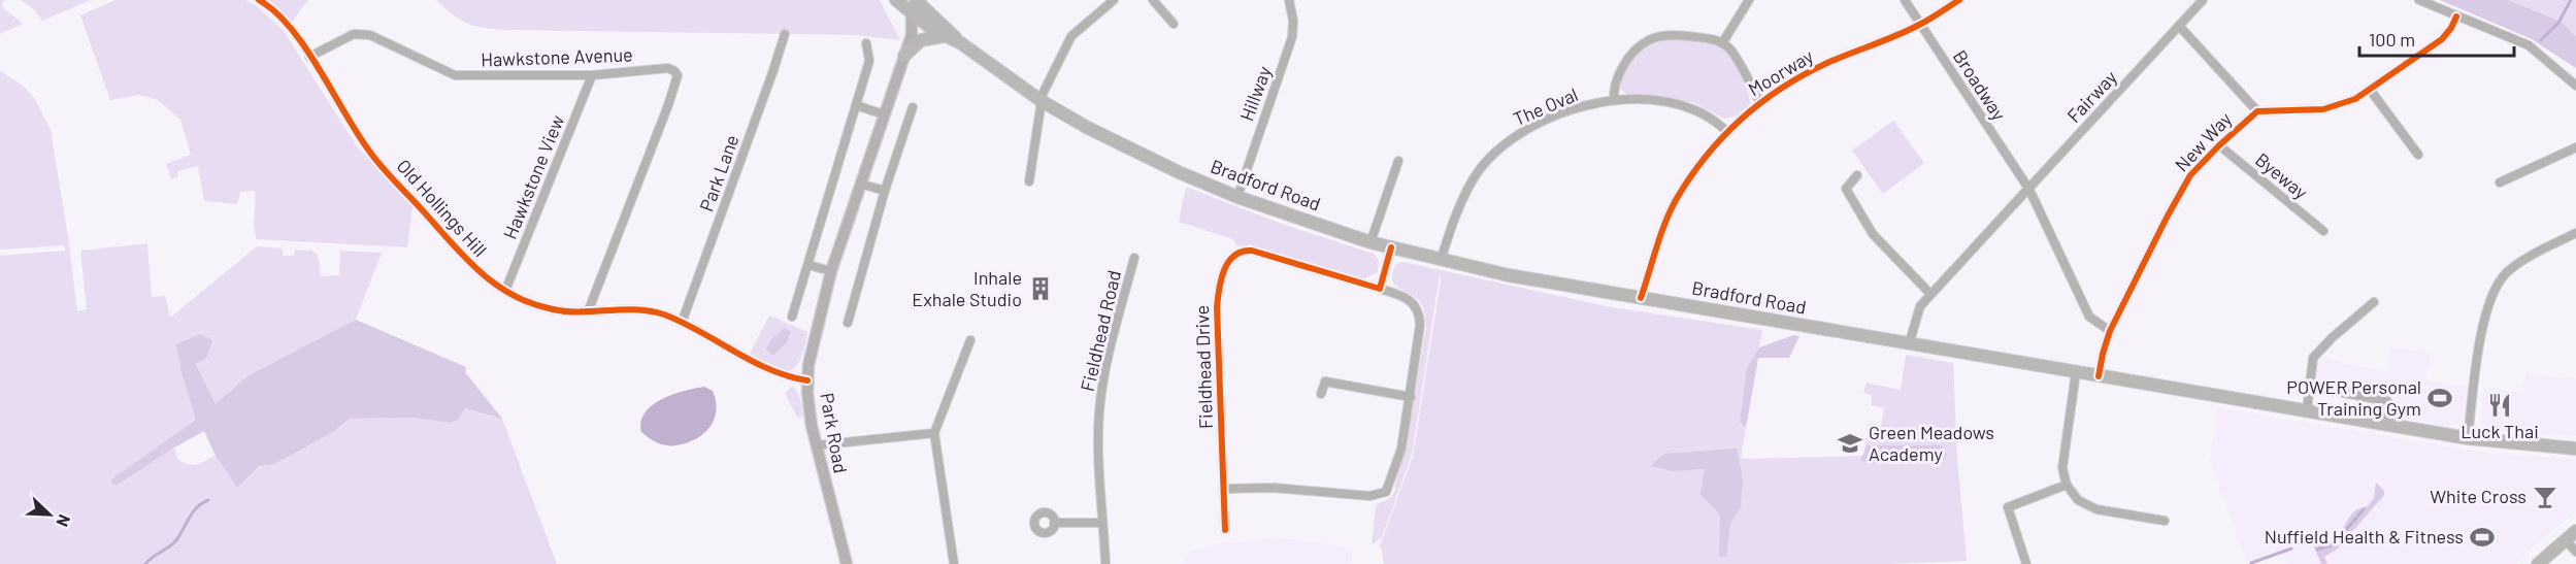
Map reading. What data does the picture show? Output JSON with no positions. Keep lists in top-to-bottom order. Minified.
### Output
{"streets":{"main road":["Bradford Road","Park Road"],"street":["Hawkstone Avenue","Moorway","Broadway","Hillway","Fairway","The Oval","New Way","Park Lane","Byeway","Hawkstone View","Old Hollings Hill","Fieldhead Road","Fieldhead Drive"]},"crossings":[["Hawkstone Avenue","Hawkstone View"],["Hawkstone Avenue","Old Hollings Hill"],["Moorway","Broadway"],["Moorway","The Oval"],["Moorway","Bradford Road"],["Broadway","Fairway"],["Broadway","New Way"],["Hillway","Bradford Road"],["Fairway","Bradford Road"],["The Oval","Bradford Road"],["New Way","Byeway"],["New Way","Bradford Road"],["Park Lane","Old Hollings Hill"],["Hawkstone View","Old Hollings Hill"],["Bradford Road","Park Road"],["Old Hollings Hill","Park Road"]],"places":{"building":["Inhale Exhale Studio"],"sports":["POWER Personal Training Gym","Nuffield Health & Fitness"],"restaurant":["Luck Thai"],"school or university":["Green Meadows Academy"],"bar":["White Cross"]},"scale_bar":"100 m","north":"bottom right"}
